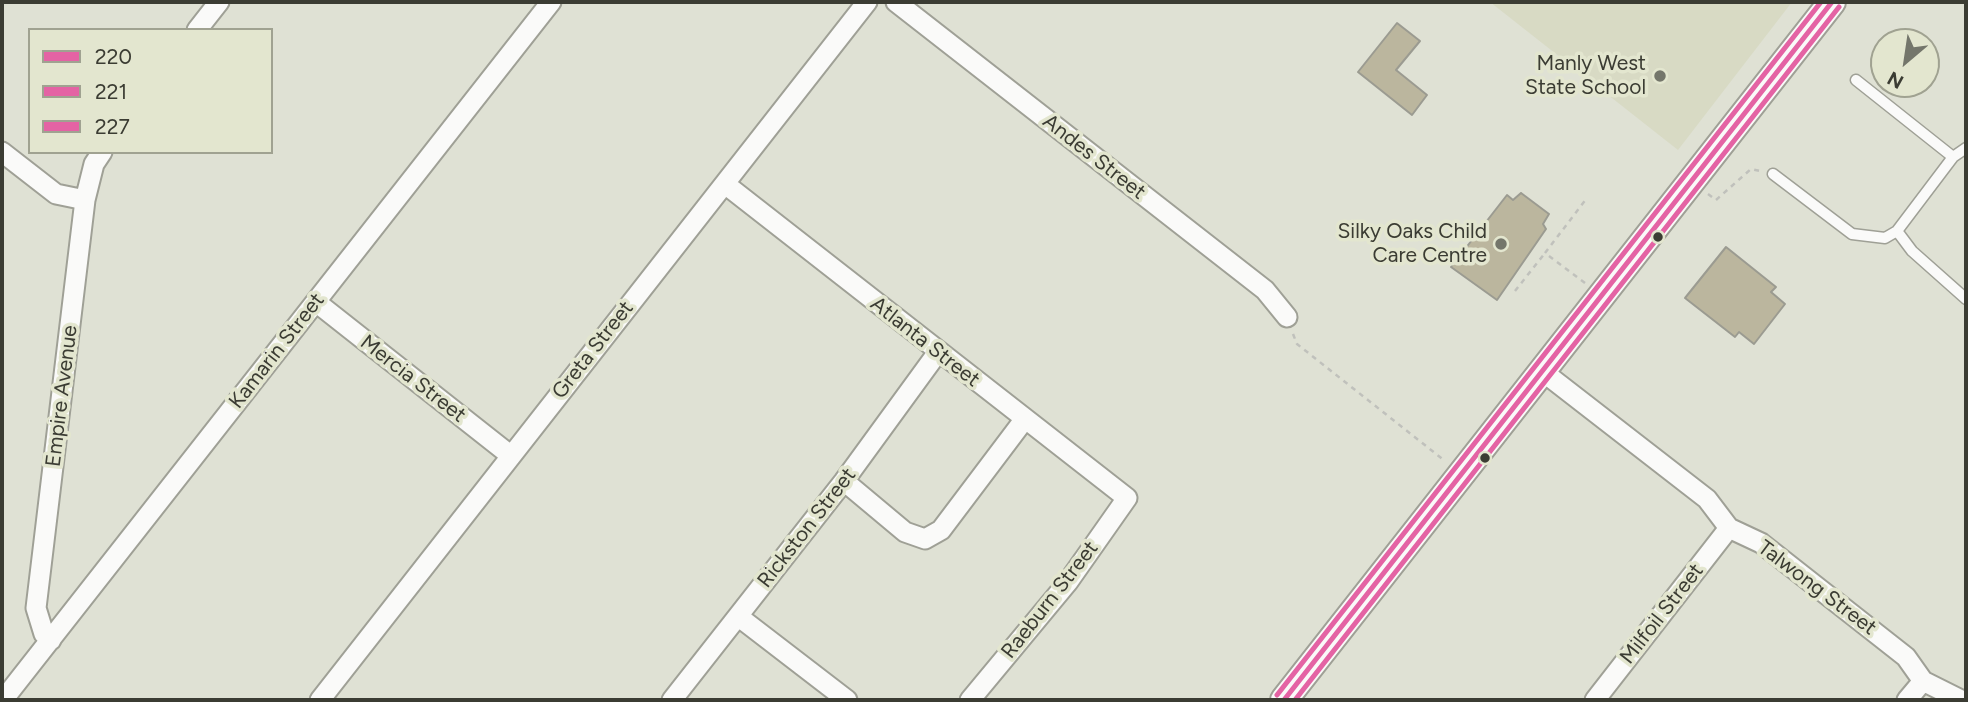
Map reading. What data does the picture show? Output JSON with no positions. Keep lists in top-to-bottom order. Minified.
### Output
{"streets":{"street":["Andes Street","Atlanta Street","Greta Street","Kamarin Street","Mercia Street","Empire Avenue","Rickston Street","Talwong Street","Raeburn Street","Milfoil Street"]},"crossings":[["Atlanta Street","Greta Street"],["Atlanta Street","Rickston Street"],["Atlanta Street","Raeburn Street"],["Greta Street","Mercia Street"],["Kamarin Street","Mercia Street"],["Kamarin Street","Empire Avenue"],["Talwong Street","Milfoil Street"]],"places":["Manly West State School","Silky Oaks Child Care Centre"],"lines":["transit line 220","transit line 227","transit line 221"],"legend":["220","221","227"],"north":"bottom left"}
